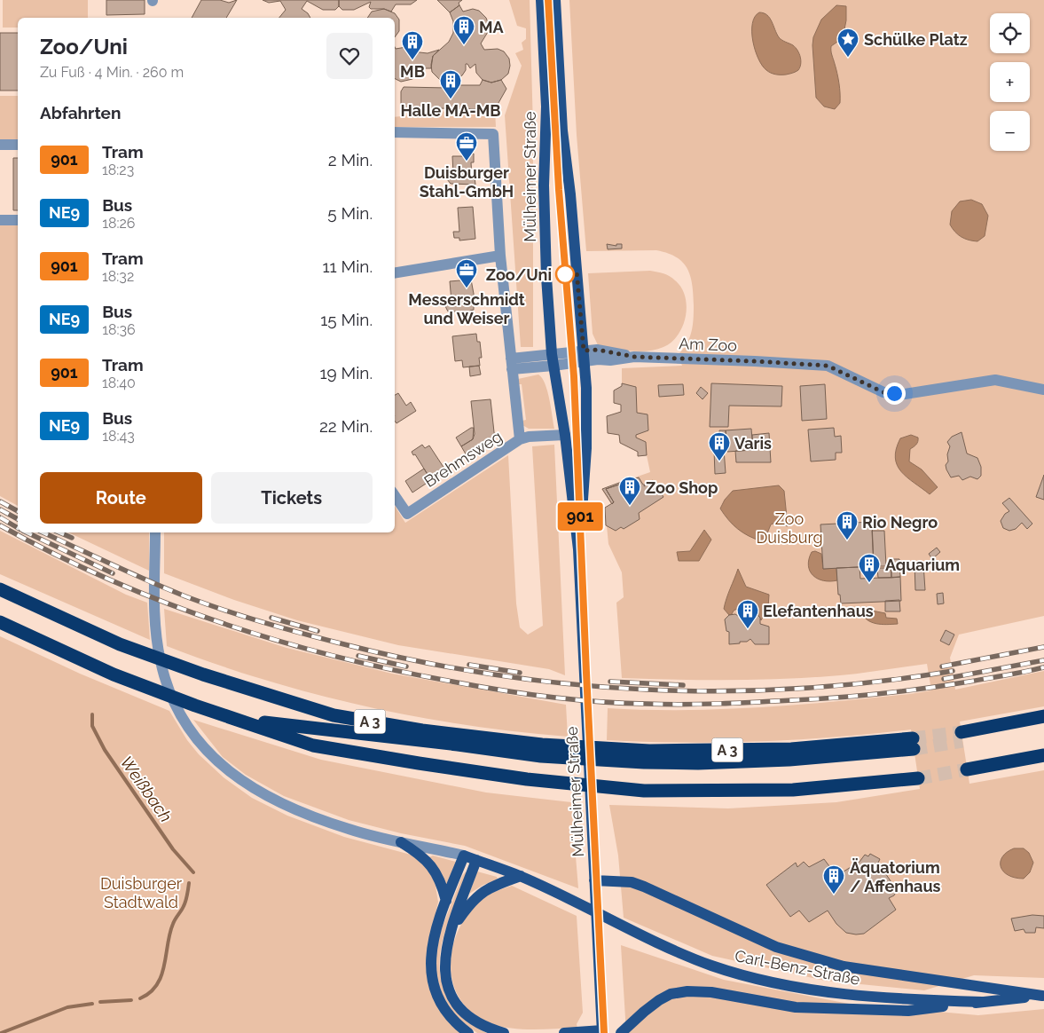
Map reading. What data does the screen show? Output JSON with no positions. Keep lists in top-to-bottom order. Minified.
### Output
{"streets":{"highway":["A 3"],"main road":["Mülheimer Straße","Carl-Benz-Straße"],"street":["Am Zoo","Brehmsweg"]},"crossings":[["Mülheimer Straße","Am Zoo"],["Mülheimer Straße","Brehmsweg"]],"water":["Weißbach"],"parks":["Zoo Duisburg","Duisburger Stadtwald"],"places":{"building":["MA","MB","Halle MA-MB","Varis","Zoo Shop","Rio Negro","Aquarium","Elefantenhaus","Äquatorium / Affenhaus"],"place":["Schülke Platz"],"office":["Duisburger Stahl-GmbH","Messerschmidt und Weiser"],"other":["Zoo/Uni"]},"lines":["tram line 901"],"page":{"on_map":"901","map_buttons":["+","−"],"heading":[["Zoo/Uni","Zu Fuß · 4 Min. · 260 m"],"Abfahrten"],"list":[{"mark":"901","name":"Tram","note":"18:23","value":"2 Min."},{"mark":"NE9","name":"Bus","note":"18:26","value":"5 Min."},{"mark":"901","name":"Tram","note":"18:32","value":"11 Min."},{"mark":"NE9","name":"Bus","note":"18:36","value":"15 Min."},{"mark":"901","name":"Tram","note":"18:40","value":"19 Min."},{"mark":"NE9","name":"Bus","note":"18:43","value":"22 Min."}],"buttons":["Route","Tickets"]}}
